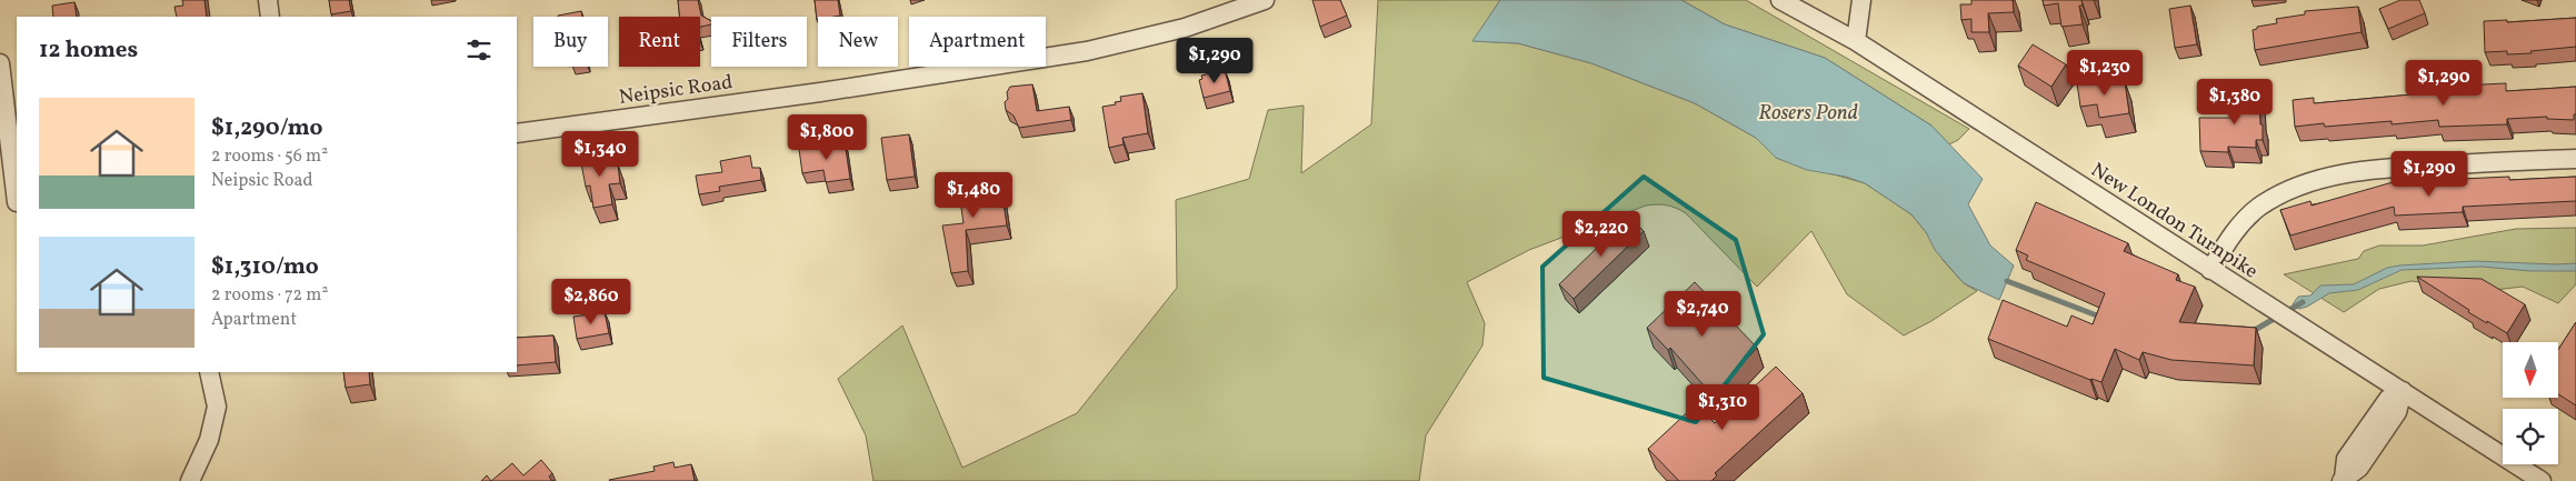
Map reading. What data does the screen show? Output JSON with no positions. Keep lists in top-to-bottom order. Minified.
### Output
{"streets":{"street":["Neipsic Road","New London Turnpike"]},"water":["Rosers Pond"],"north":"bottom","page":{"chip":["Buy","Rent","Filters","New","Apartment"],"heading":"12 homes","price":["$1,290","$1,230","$1,290","$1,380","$1,800","$1,340","$1,290","$1,480","$2,220","$2,860","$2,740","$1,310"],"list":[{"name":"$1,290/mo","note":"2 rooms · 56 m² · Neipsic Road"},{"name":"$1,310/mo","note":"2 rooms · 72 m² · Apartment"}]}}
